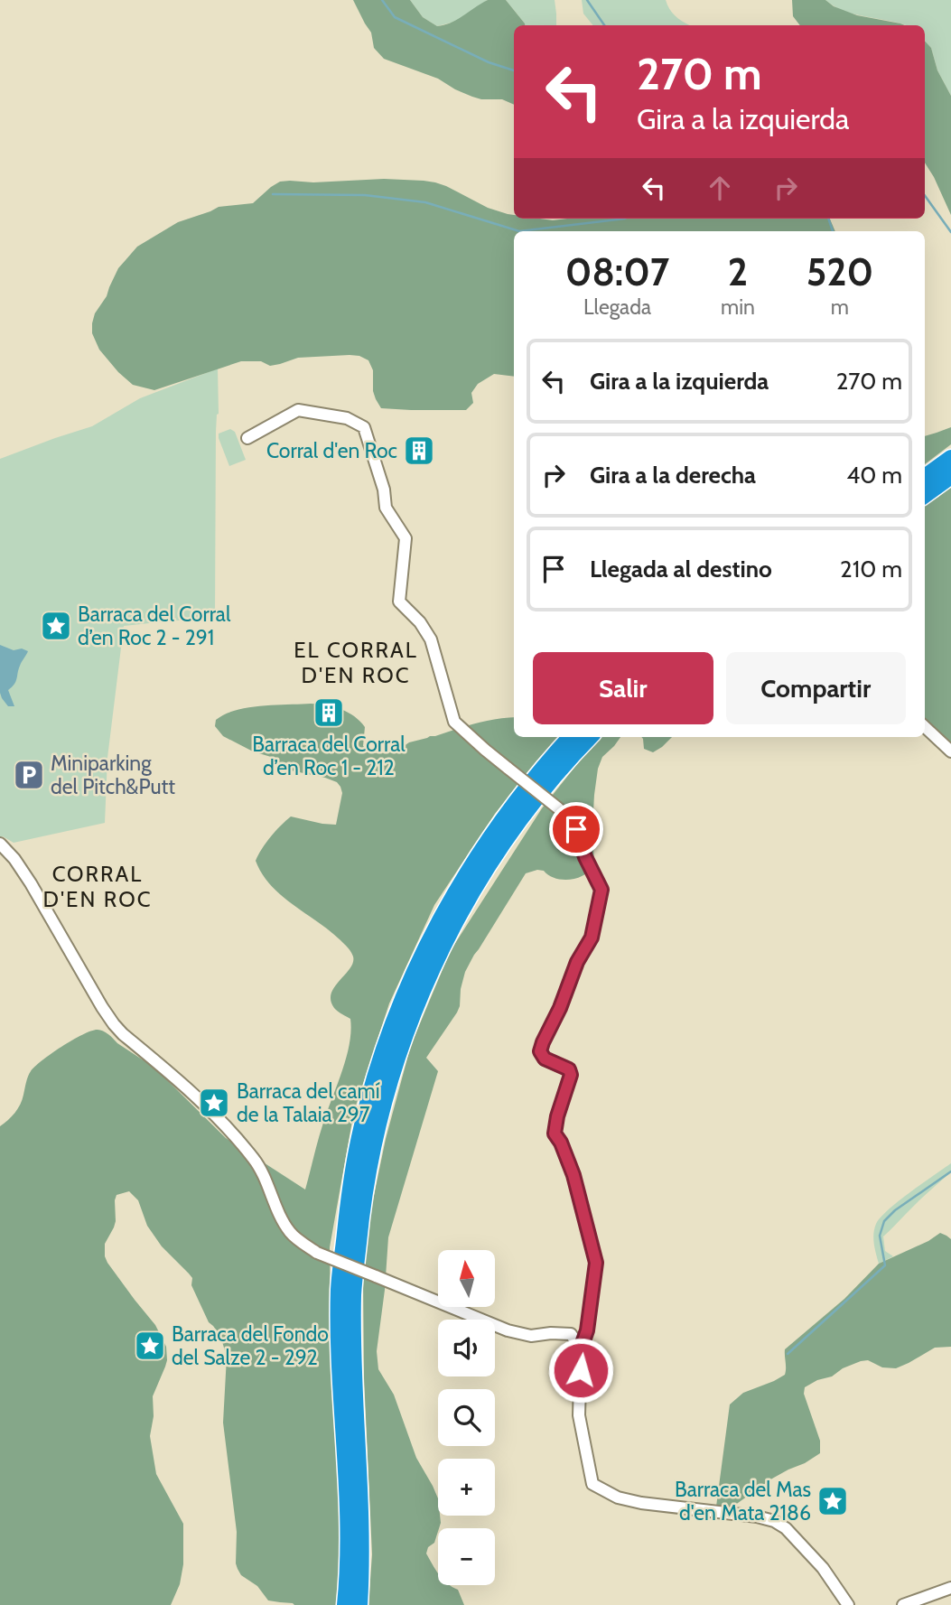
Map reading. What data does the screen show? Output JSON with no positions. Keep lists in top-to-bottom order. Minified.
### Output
{"districts":["EL CORRAL D'EN ROC","CORRAL D'EN ROC"],"places":{"building":["Corral d'en Roc","Barraca del Corral d’en Roc 1 - 212"],"place":["Barraca del Corral d’en Roc 2 - 291","Barraca del camí de la Talaia 297","Barraca del Fondo del Salze 2 - 292","Barraca del Mas d'en Mata 2186"],"parking":["Miniparking del Pitch&Putt"]},"north":"top","page":{"turn":["270 m","Gira a la izquierda"],"eta":["08:07","Llegada","2","min","520","m"],"list":[{"name":"Gira a la izquierda","value":"270 m"},{"name":"Gira a la derecha","value":"40 m"},{"name":"Llegada al destino","value":"210 m"}],"buttons":["Salir","Compartir"],"map_buttons":["+","−"]}}
